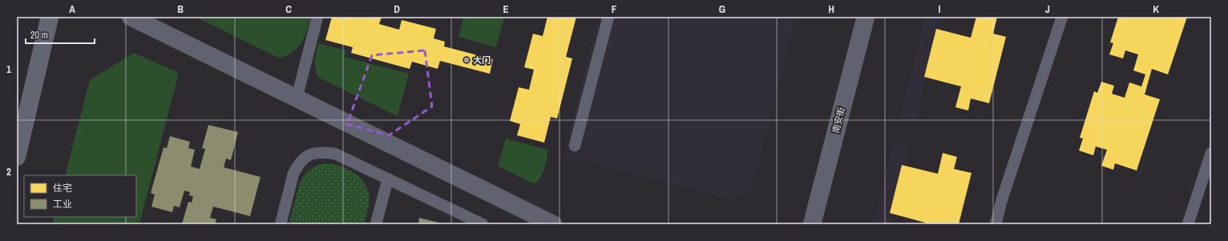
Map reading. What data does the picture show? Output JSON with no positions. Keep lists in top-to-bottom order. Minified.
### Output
{"streets":{"street":["南安街"]},"places":["大门"],"legend":["住宅","工业"],"scale_bar":"20 m","grid":{"columns":["A","B","C","D","E","F","G","H","I","J","K"],"rows":["1","2"]}}
